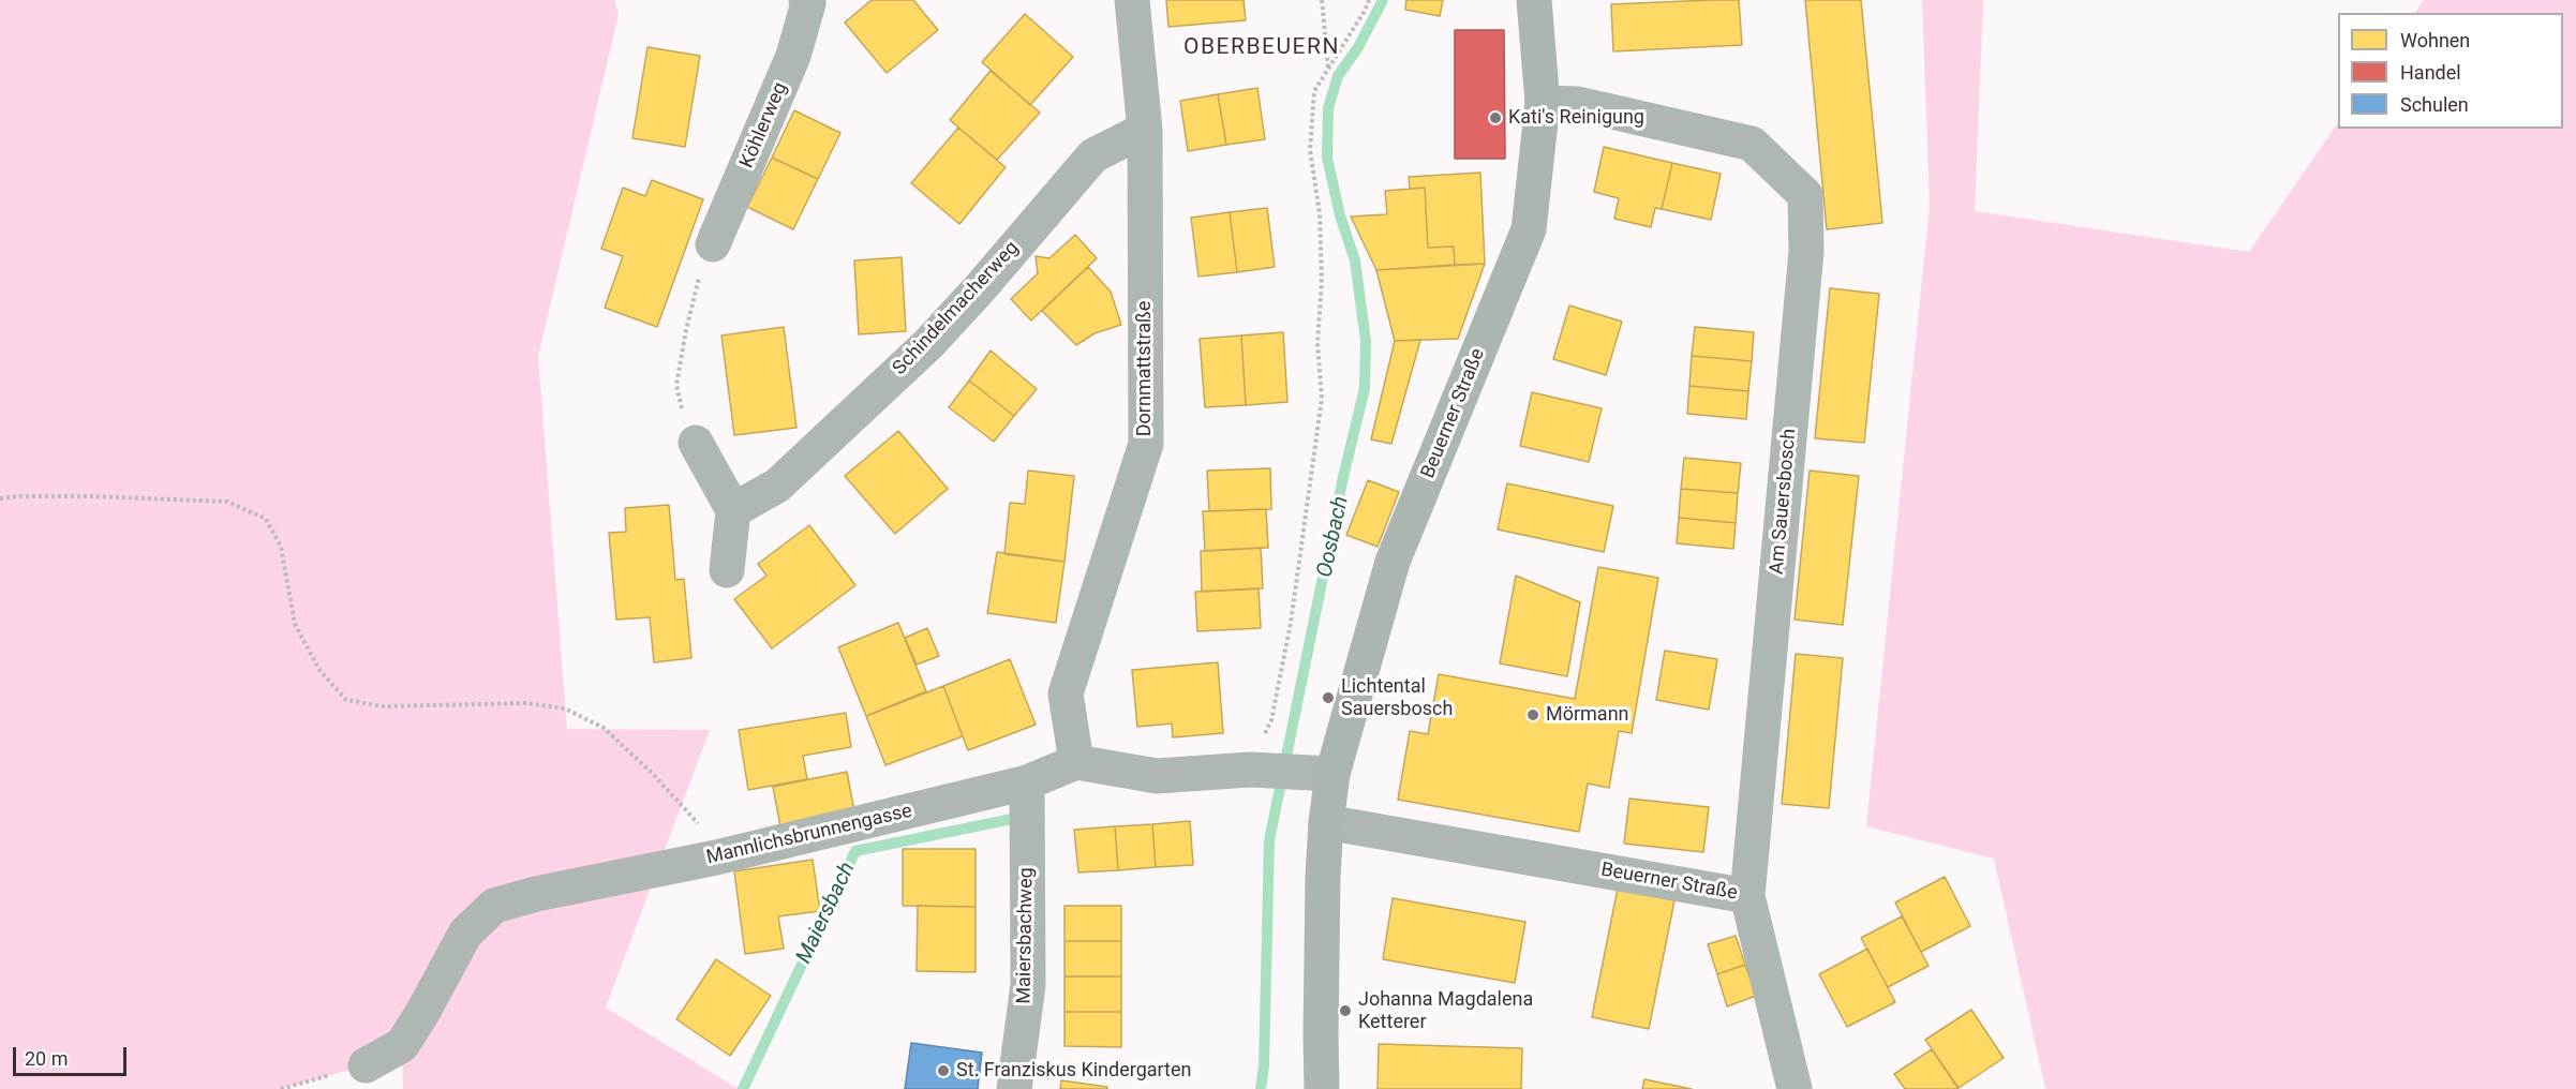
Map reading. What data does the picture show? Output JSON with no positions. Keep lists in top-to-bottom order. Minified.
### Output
{"streets":{"main road":["Beuerner Straße"],"street":["Köhlerweg","Schindelmacherweg","Dornmattstraße","Am Sauersbosch","Mannlichsbrunnengasse","Maiersbachweg"]},"crossings":[["Schindelmacherweg","Dornmattstraße"],["Dornmattstraße","Mannlichsbrunnengasse"],["Beuerner Straße","Am Sauersbosch"],["Mannlichsbrunnengasse","Maiersbachweg"]],"districts":["OBERBEUERN"],"water":["Oosbach","Maiersbach"],"places":["Kati's Reinigung","Lichtental Sauersbosch","Mörmann","Johanna Magdalena Ketterer","St. Franziskus Kindergarten"],"legend":["Wohnen","Handel","Schulen"],"scale_bar":"20 m"}
